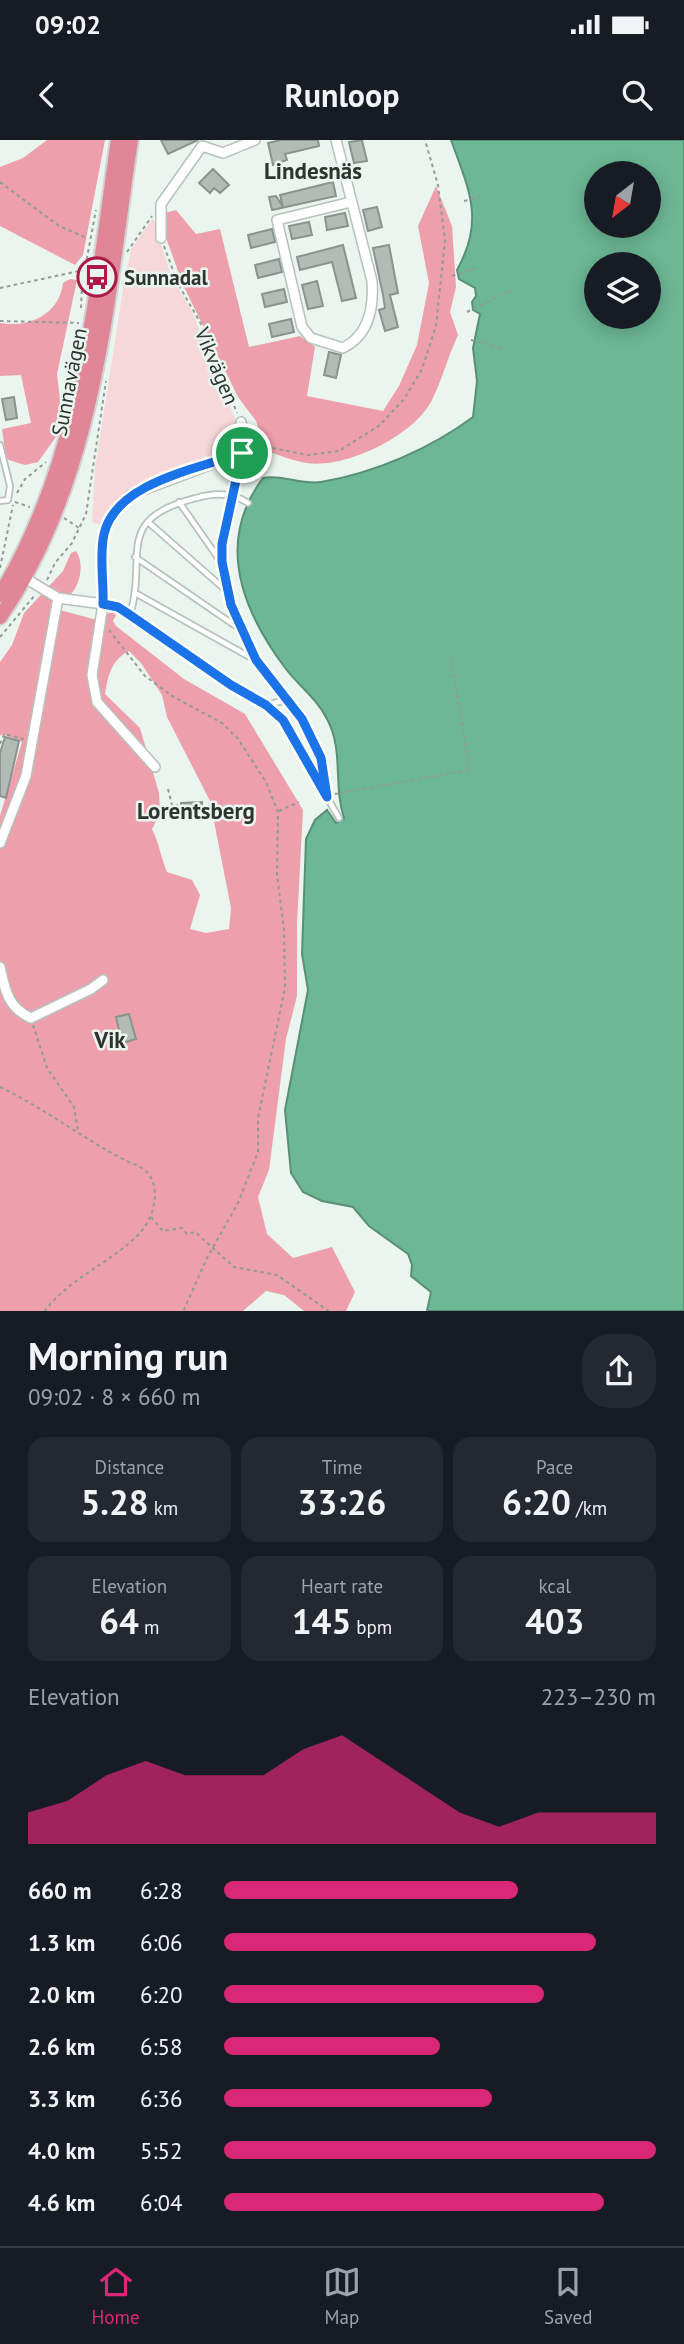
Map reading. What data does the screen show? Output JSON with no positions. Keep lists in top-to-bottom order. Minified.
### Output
{"streets":{"highway":["Sunnavägen"],"street":["Vikvägen"]},"districts":["Lindesnäs","Lorentsberg","Vik"],"places":{"bus stop":["Sunnadal"]},"north":"bottom left","page":{"status":"09:02","header":"Runloop","heading":["Morning run","09:02 · 8 × 660 m"],"stats":[["Distance","5.28 km"],["Time","33:26"],["Pace","6:20 /km"],["Elevation","64 m"],["Heart rate","145 bpm"],["kcal","403"]],"chart":["Elevation","223–230 m"],"list":[{"name":"660 m","note":"6:28"},{"name":"1.3 km","note":"6:06"},{"name":"2.0 km","note":"6:20"},{"name":"2.6 km","note":"6:58"},{"name":"3.3 km","note":"6:36"},{"name":"4.0 km","note":"5:52"},{"name":"4.6 km","note":"6:04"}],"tabs":["Home","Map","Saved"]}}
